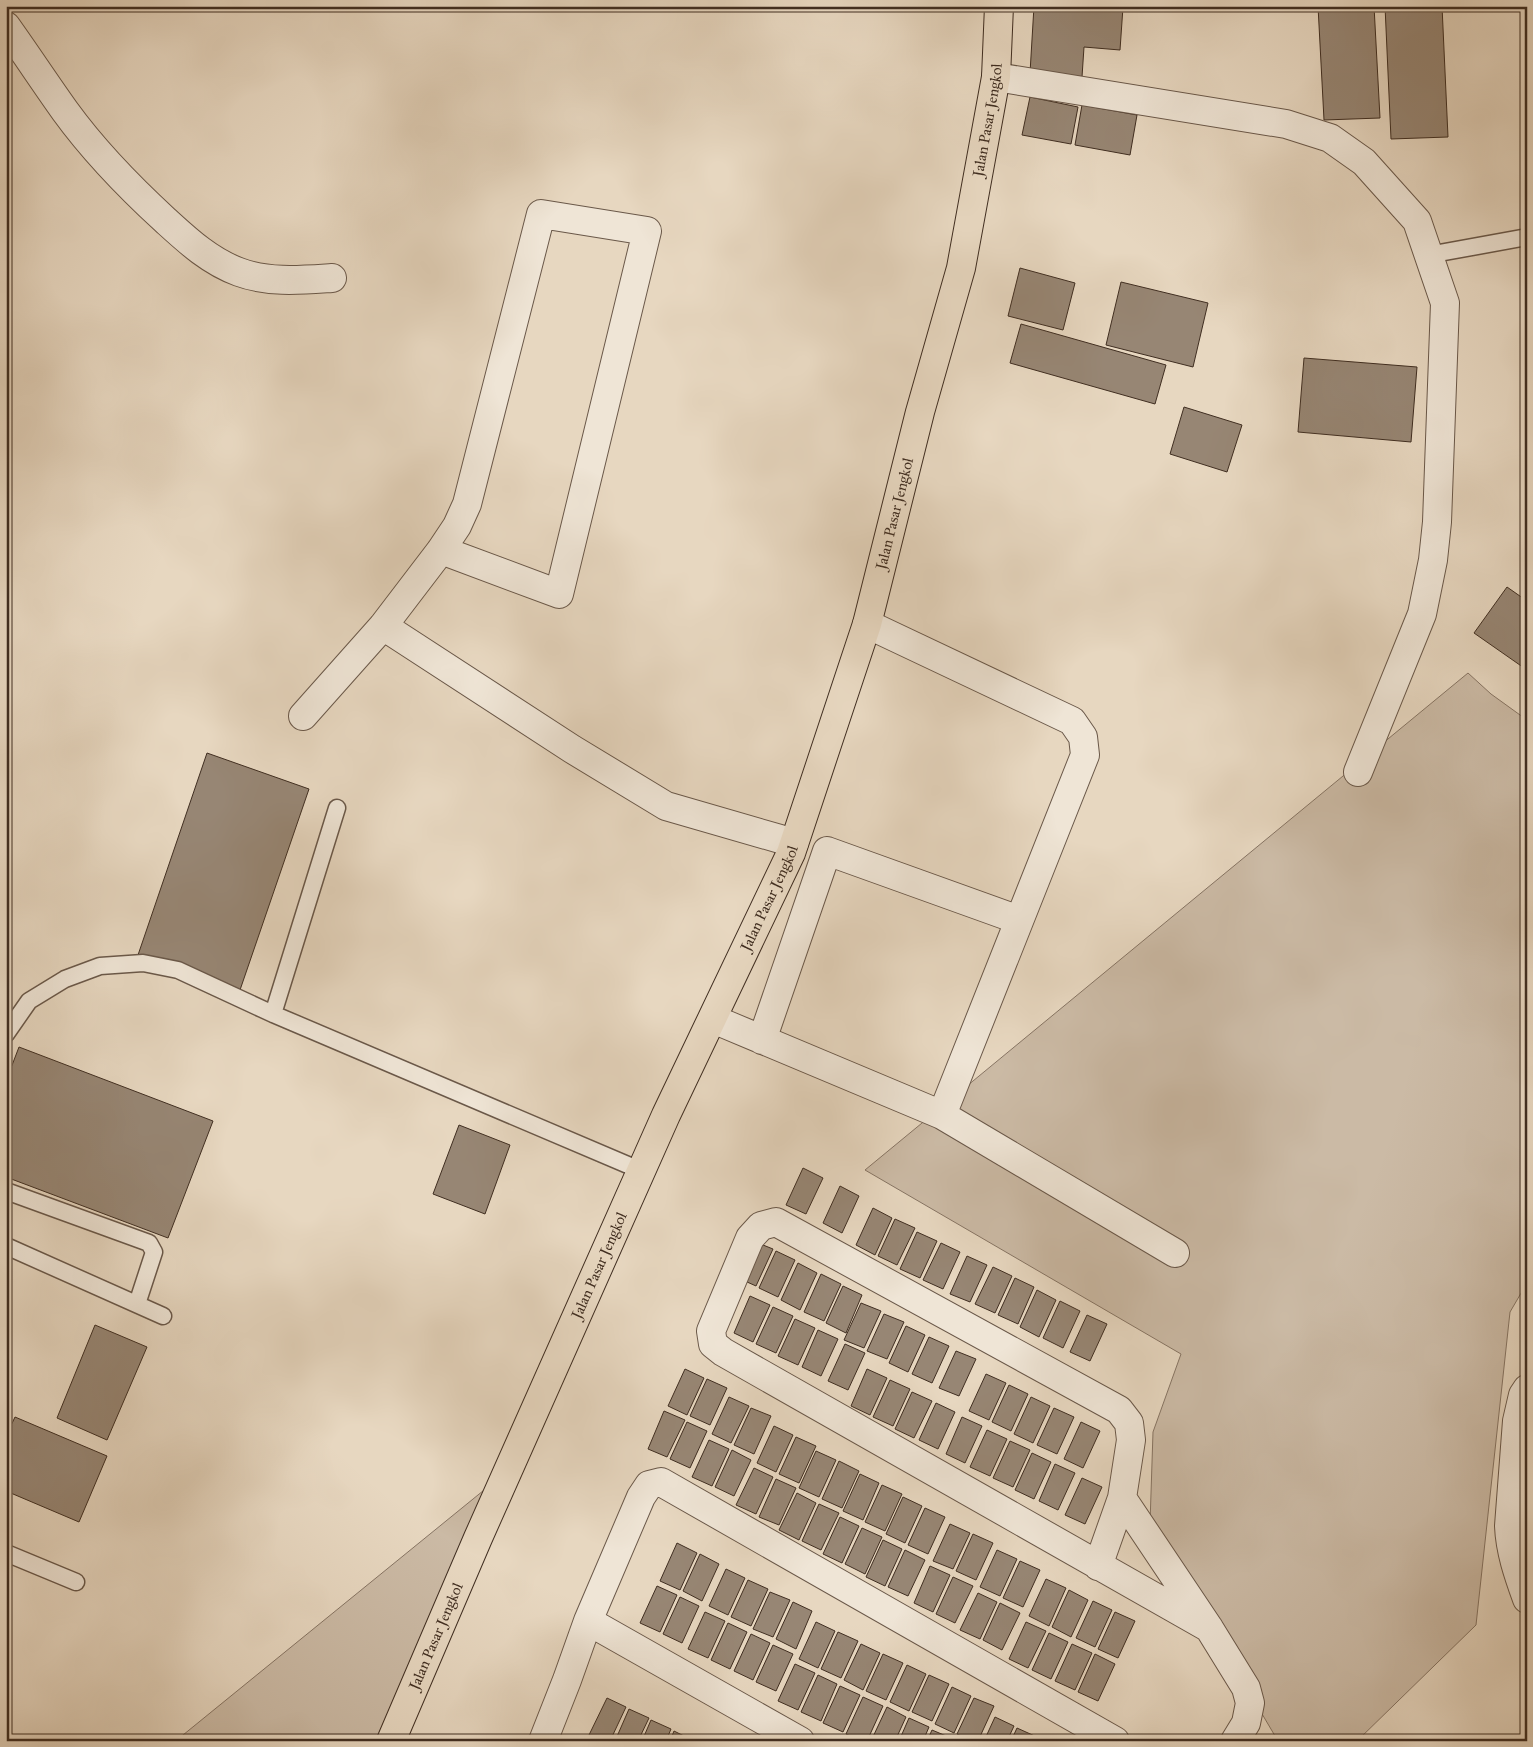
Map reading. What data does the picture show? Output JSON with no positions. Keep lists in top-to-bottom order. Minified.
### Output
{"streets":{"main road":["Jalan Pasar Jengkol"]}}
